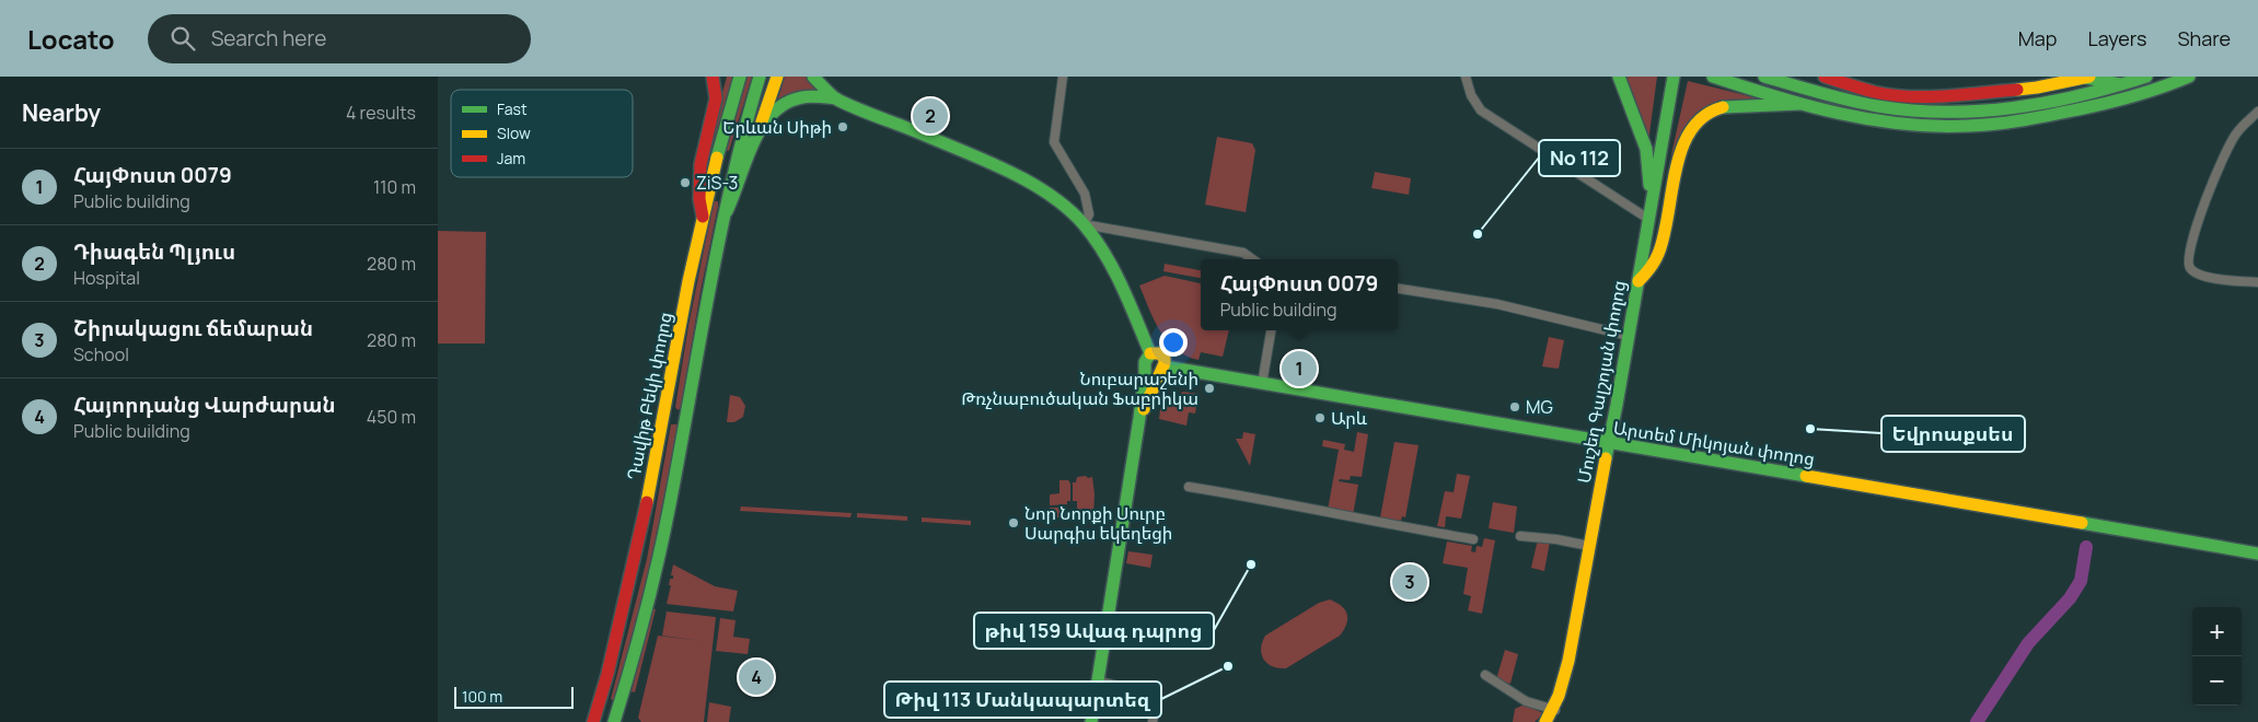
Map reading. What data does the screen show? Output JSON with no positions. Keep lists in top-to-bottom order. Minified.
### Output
{"streets":{"main road":["Մուշեղ Գալշոյան փողոց","Դավիթ Բեկի փողոց","Արտեմ Միկոյան փողոց"]},"crossings":[["Մուշեղ Գալշոյան փողոց","Արտեմ Միկոյան փողոց"]],"places":["Երևան Սիթի","ZiS-3","No 112","Նուբարաշենի Թռչնաբուծական Ֆաբրիկա","MG","Արև","Եվրոաքսես","Նոր Նորքի Սուրբ Սարգիս եկեղեցի","թիվ 159 Ավագ դպրոց","Թիվ 113 Մանկապարտեզ"],"legend":["Fast","Slow","Jam"],"scale_bar":"100 m","page":{"header":"Locato","search":"Search here","nav":["Map","Layers","Share"],"heading":["Nearby","4 results"],"pins":["2","1","3","4"],"list":[{"mark":"1","name":"ՀայՓոստ 0079","note":"Public building","value":"110 m"},{"mark":"2","name":"Դիագեն Պլյուս","note":"Hospital","value":"280 m"},{"mark":"3","name":"Շիրակացու ճեմարան","note":"School","value":"280 m"},{"mark":"4","name":"Հայորդանց Վարժարան","note":"Public building","value":"450 m"}],"popup":["ՀայՓոստ 0079","Public building"],"map_buttons":["+","−"],"scale":"100 m"}}
